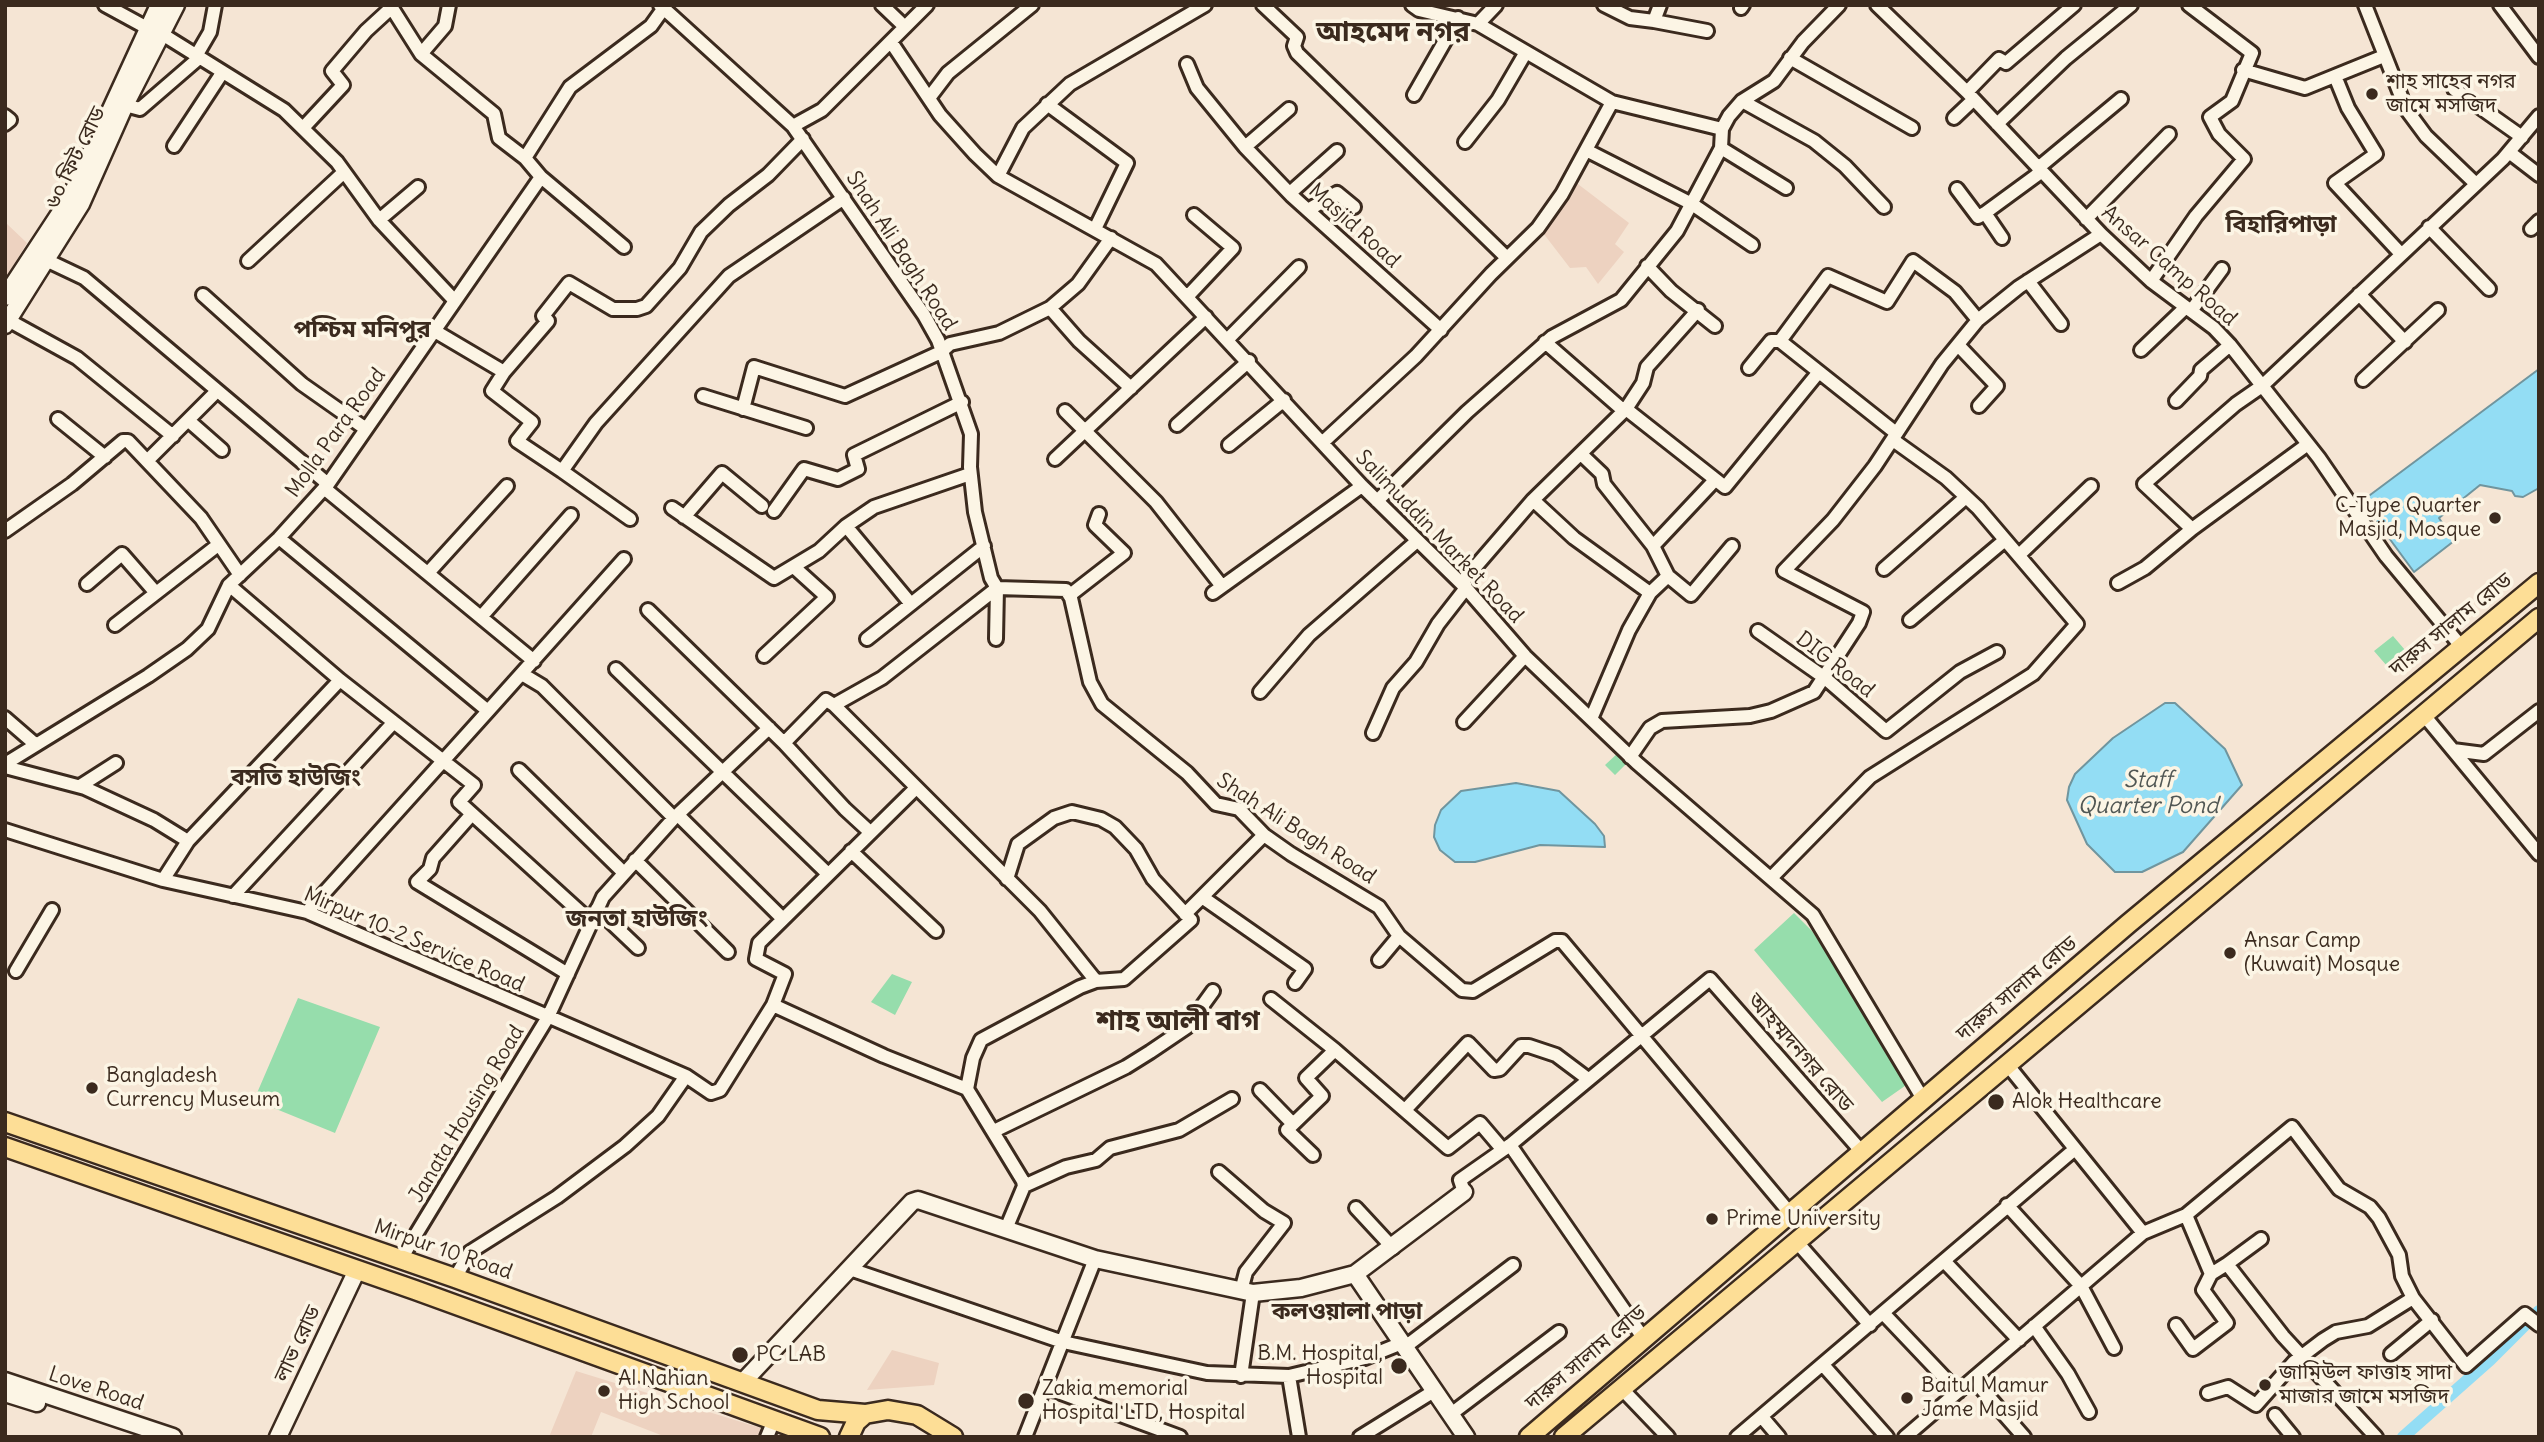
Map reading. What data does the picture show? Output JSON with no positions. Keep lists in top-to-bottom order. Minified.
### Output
{"streets":{"main road":["দারুস সালাম রোড","Mirpur 10 Road"],"street":["৬০ ফিট রোড","Masjid Road","Shah Ali Bagh Road","Ansar Camp Road","Molla Para Road","Salimuddin Market Road","DIG Road","Mirpur 10-2 Service Road","আহম্মদনগর রোড","Janata Housing Road","লাভ রোড","Love Road"]},"crossings":[["Shah Ali Bagh Road","দারুস সালাম রোড"],["Shah Ali Bagh Road","আহম্মদনগর রোড"],["Ansar Camp Road","দারুস সালাম রোড"],["Salimuddin Market Road","দারুস সালাম রোড"],["দারুস সালাম রোড","আহম্মদনগর রোড"],["Mirpur 10-2 Service Road","Janata Housing Road"],["Janata Housing Road","Mirpur 10 Road"]],"districts":["আহমেদ নগর","বিহারিপাড়া","পশ্চিম মনিপুর","বসতি হাউজিং","জনতা হাউজিং","শাহ আলী বাগ","কলওয়ালা পাড়া"],"water":["Staff Quarter Pond"],"places":["শাহ সাহেব নগর জামে মসজিদ","C-Type Quarter Masjid, Mosque","Ansar Camp (Kuwait) Mosque","Bangladesh Currency Museum","Alok Healthcare","Prime University","PC LAB","B.M. Hospital, Hospital","জামিউল ফাত্তাহ সাদা মাজার জামে মসজিদ","Al Nahian High School","Baitul Mamur Jame Masjid","Zakia memorial Hospital LTD, Hospital"]}
